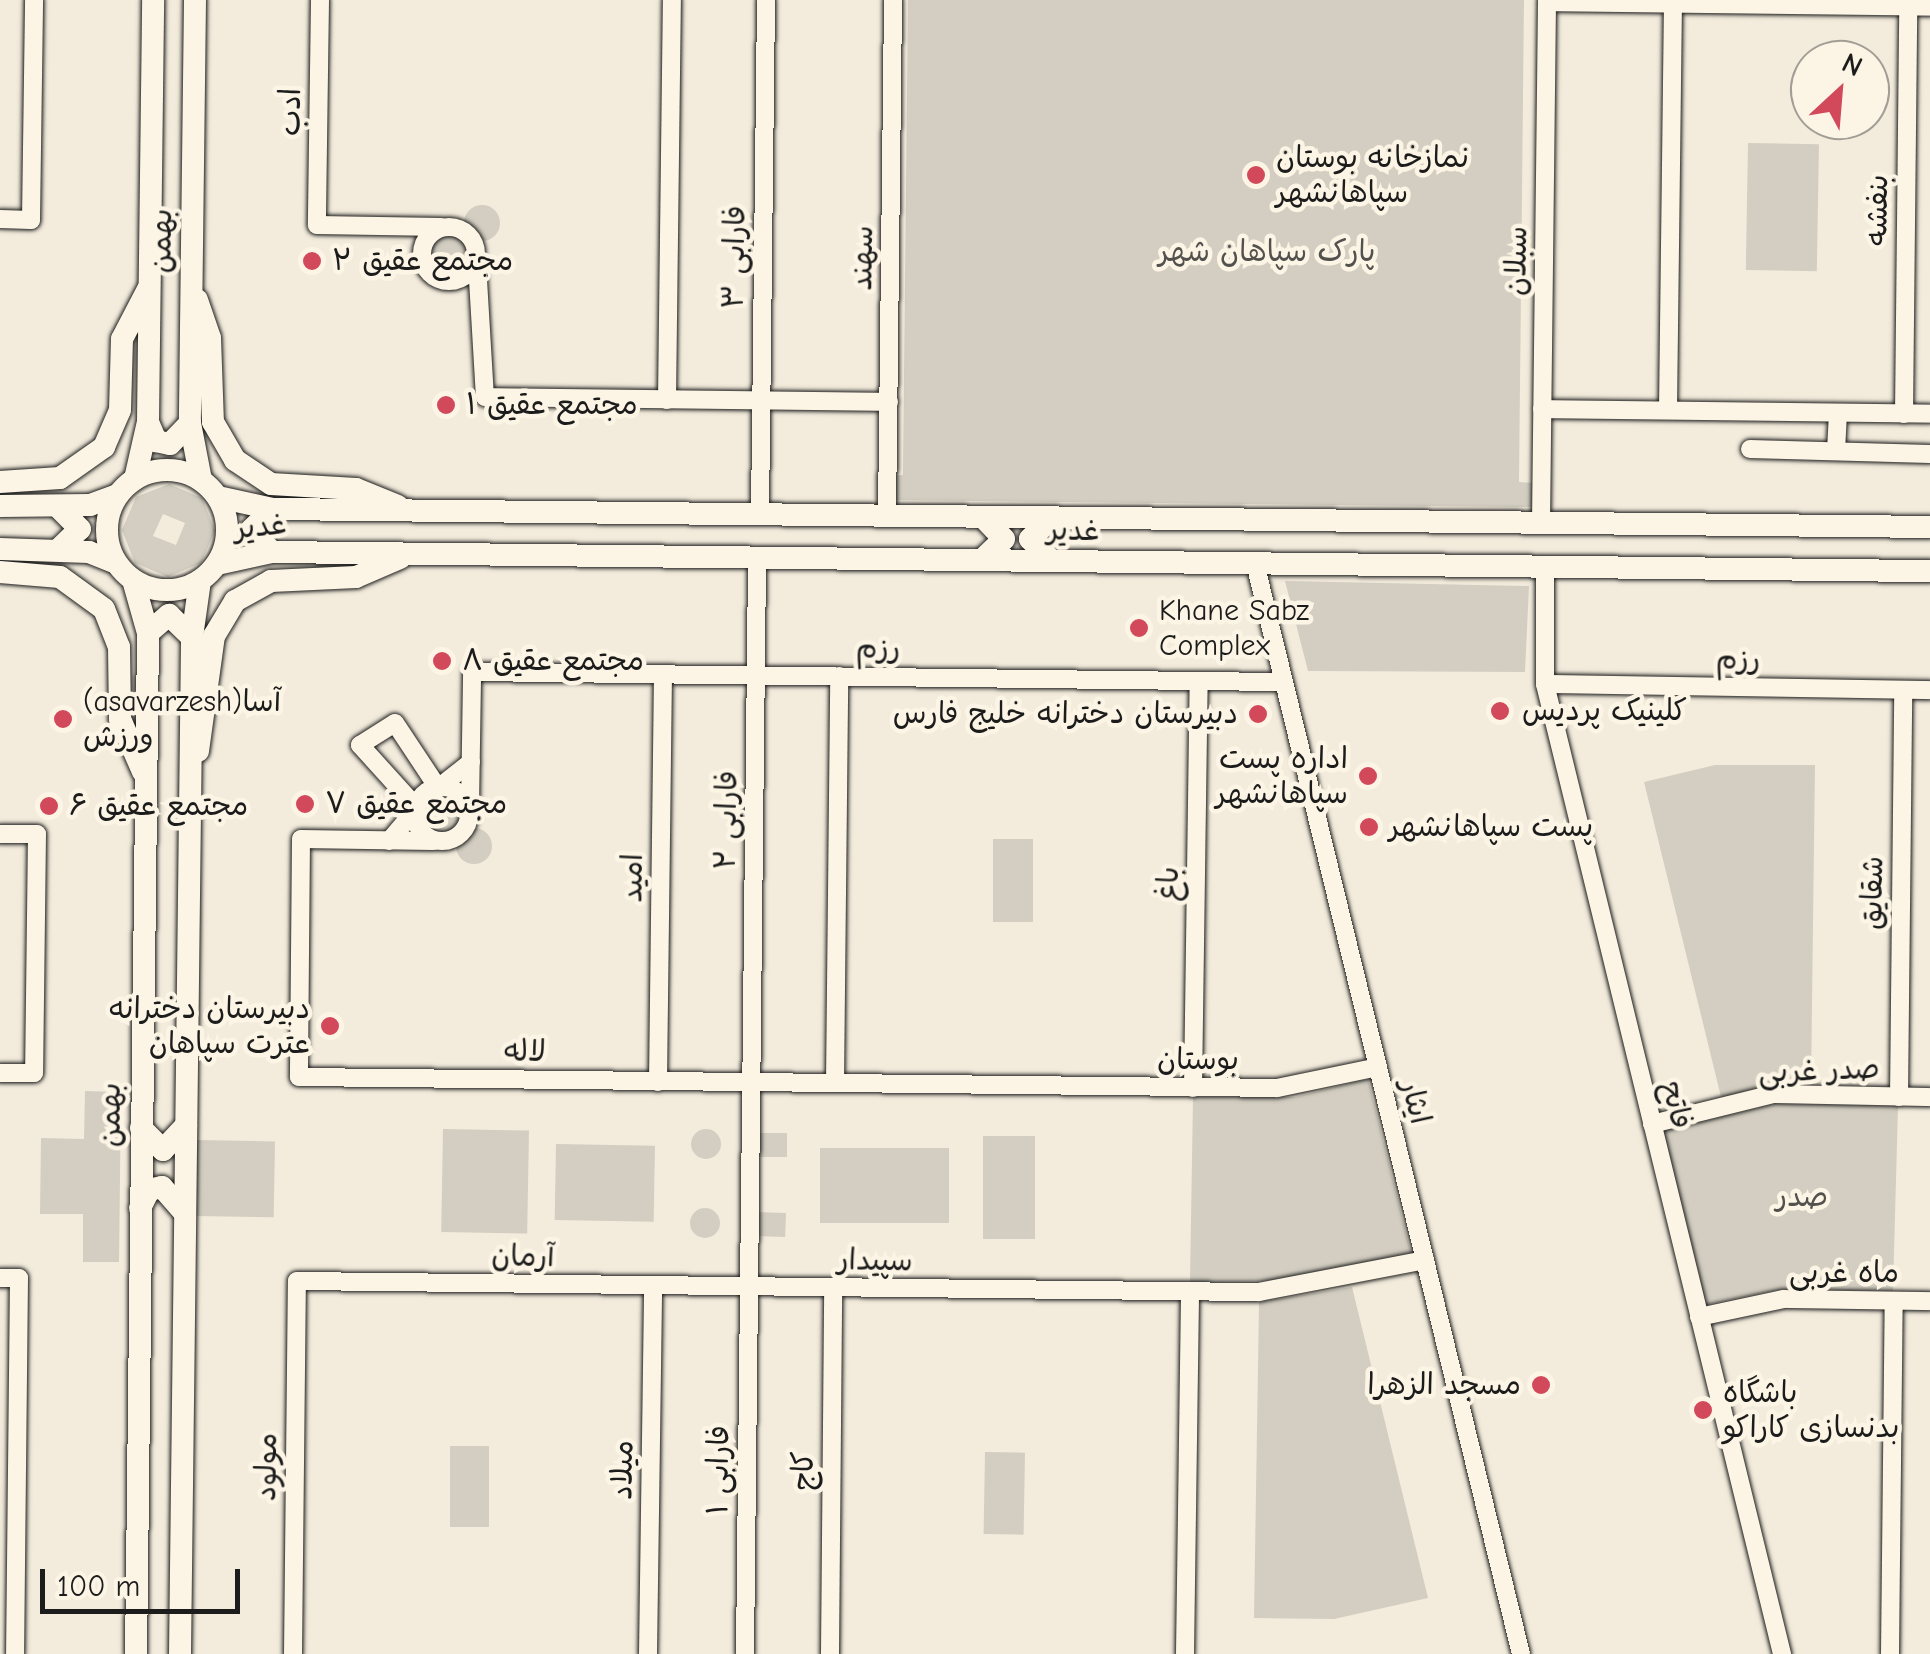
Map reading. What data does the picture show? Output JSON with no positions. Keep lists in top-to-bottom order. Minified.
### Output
{"streets":{"main road":["بهمن","غدیر"],"street":["ادب","بنفشه","فارابی ۳","سهند","سبلان","رزم","فارابی ۲","امید","باغ","شقایق","لاله","بوستان","صدر غربی","ایثار","فاتح","آرمان","سپیدار","ماه غربی","مولود","میلاد","فارابی ۱","کاج"]},"crossings":[["بهمن","غدیر"],["فارابی ۳","غدیر"],["سهند","غدیر"],["سبلان","غدیر"],["غدیر","فارابی ۲"],["غدیر","ایثار"],["غدیر","فاتح"],["رزم","فارابی ۲"],["رزم","امید"],["رزم","باغ"],["رزم","شقایق"],["رزم","ایثار"],["رزم","فاتح"],["فارابی ۲","لاله"],["فارابی ۲","آرمان"],["فارابی ۲","سپیدار"],["فارابی ۲","فارابی ۱"],["امید","لاله"],["باغ","بوستان"],["شقایق","صدر غربی"],["لاله","بوستان"],["بوستان","ایثار"],["صدر غربی","فاتح"],["ایثار","سپیدار"],["فاتح","ماه غربی"],["آرمان","سپیدار"],["آرمان","مولود"],["آرمان","میلاد"],["آرمان","فارابی ۱"],["سپیدار","فارابی ۱"],["سپیدار","کاج"]],"parks":["پارک سپاهان شهر","صدر"],"places":["نمازخانه بوستان سپاهانشهر","مجتمع عقیق ۲","مجتمع عقیق ۱","Khane Sabz Complex","مجتمع عقیق ۸","کلینیک پردیس","دبیرستان دخترانه خلیج فارس","(asavarzesh)آسا ورزش","اداره پست سپاهانشهر","مجتمع عقیق ۷","مجتمع عقیق ۶","پست سپاهانشهر","دبیرستان دخترانه عترت سپاهان","مسجد الزهرا","باشگاه بدنسازی کاراکو"],"scale_bar":"100 m","north":"top right"}
